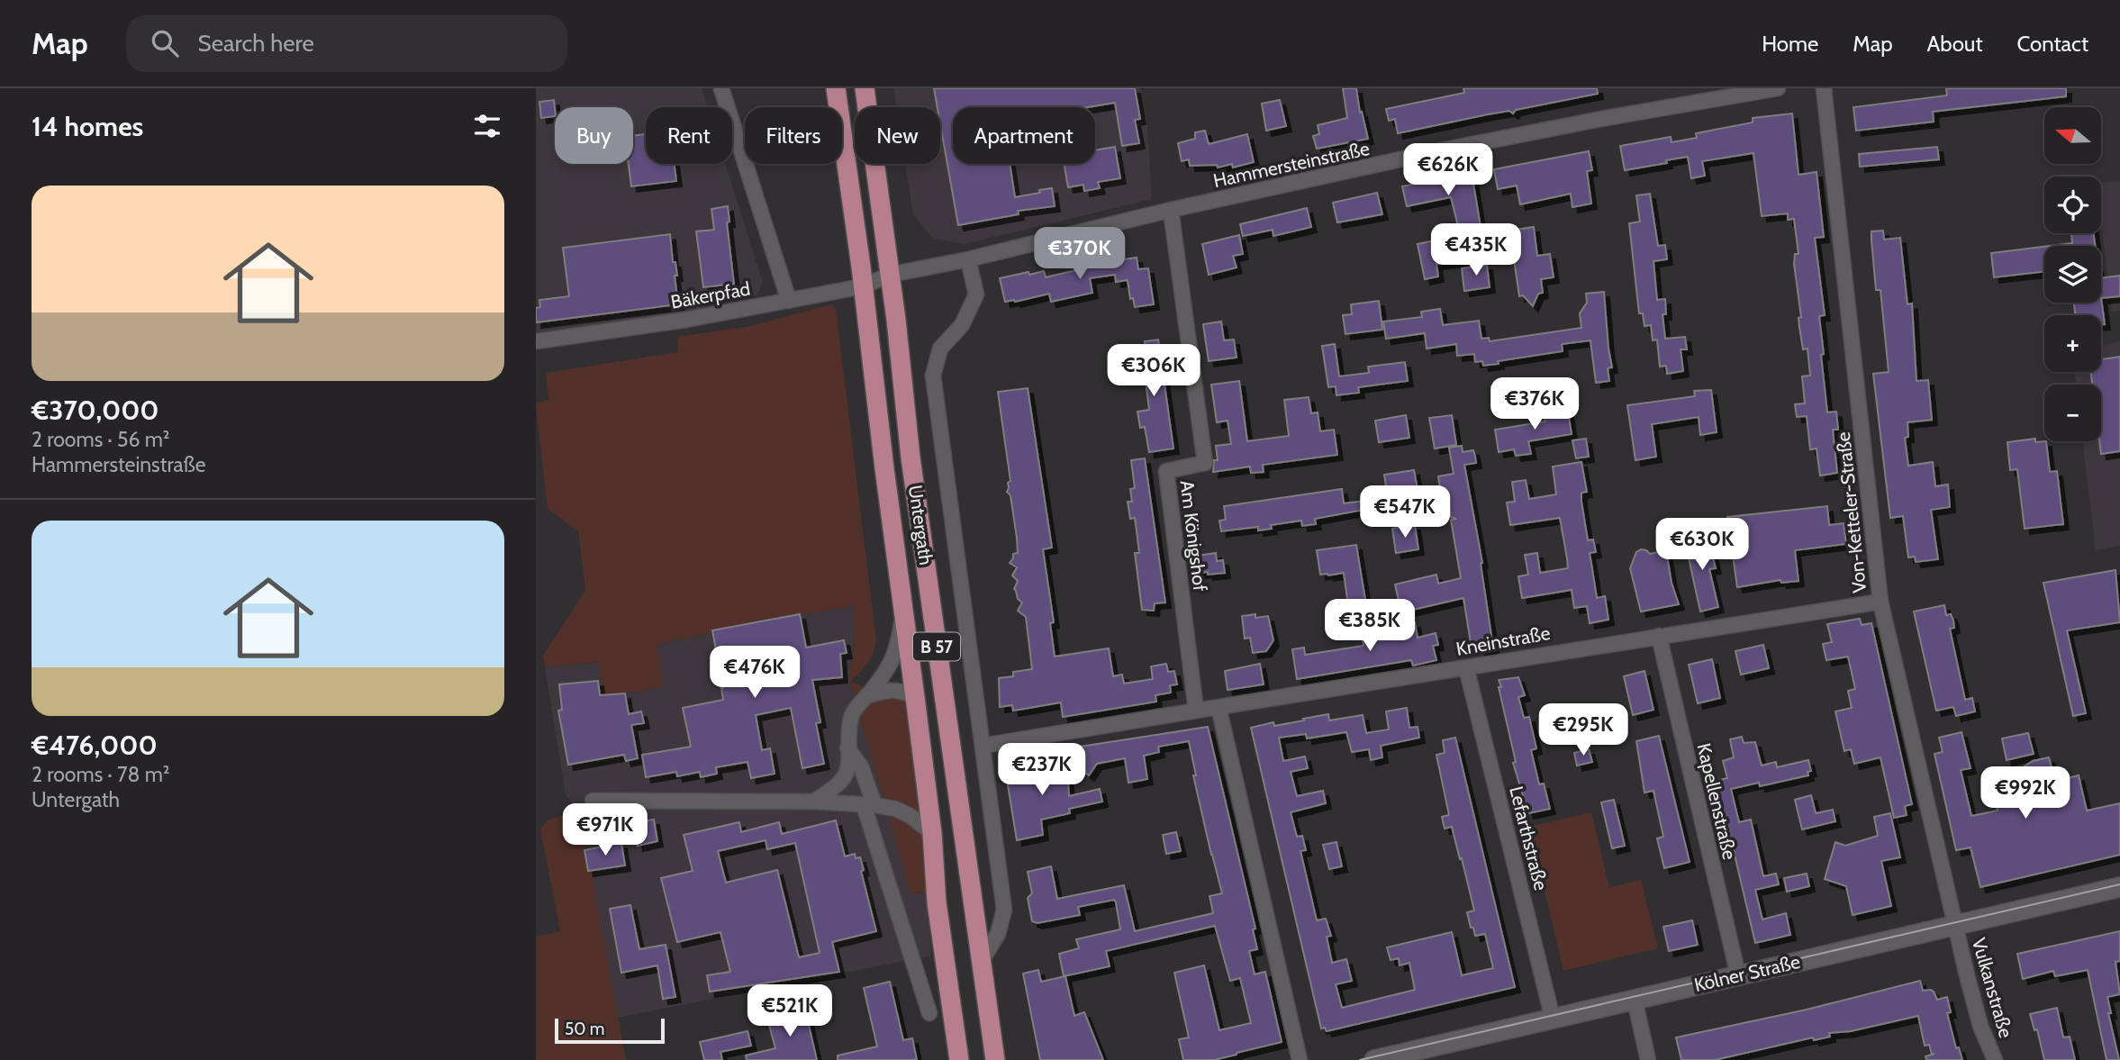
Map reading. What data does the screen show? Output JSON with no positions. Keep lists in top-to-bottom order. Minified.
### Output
{"streets":{"main road":["Untergath","B 57","Kölner Straße"],"street":["Hammersteinstraße","Bäkerpfad","Von-Ketteler-Straße","Am Königshof","Kneinstraße","Kapellenstraße","Lefarthstraße","Vulkanstraße"]},"crossings":[["Hammersteinstraße","Bäkerpfad"],["Hammersteinstraße","Untergath"],["Hammersteinstraße","Am Königshof"],["Bäkerpfad","Untergath"],["Von-Ketteler-Straße","Kneinstraße"],["Von-Ketteler-Straße","Kölner Straße"],["Von-Ketteler-Straße","Vulkanstraße"],["Untergath","Kneinstraße"],["Untergath","B 57"],["Am Königshof","Kneinstraße"],["Kneinstraße","Kapellenstraße"],["Kneinstraße","Lefarthstraße"],["Kapellenstraße","Kölner Straße"],["Lefarthstraße","Kölner Straße"],["Kölner Straße","Vulkanstraße"]],"scale_bar":"50 m","north":"left","page":{"header":"Map","search":"Search here","nav":["Home","Map","About","Contact"],"heading":"14 homes","map_buttons":["+","−"],"chip":["Buy","Rent","Filters","New","Apartment"],"price":["€626K","€435K","€370K","€306K","€376K","€547K","€630K","€385K","€476K","€295K","€237K","€992K","€971K","€521K"],"list":[{"name":"€370,000","note":"2 rooms · 56 m² · Hammersteinstraße"},{"name":"€476,000","note":"2 rooms · 78 m² · Untergath"}],"scale":"50 m"}}
